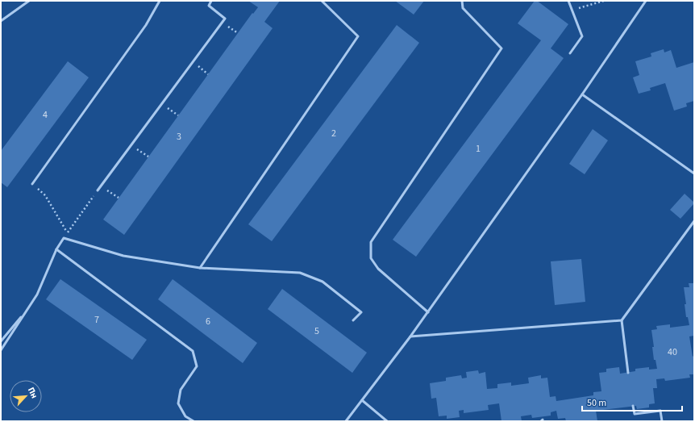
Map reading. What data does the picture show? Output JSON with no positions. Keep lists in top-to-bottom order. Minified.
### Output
{"house_numbers":["4","2","3","1","7","6","5","40"],"scale_bar":"50 m","north":"top right"}
